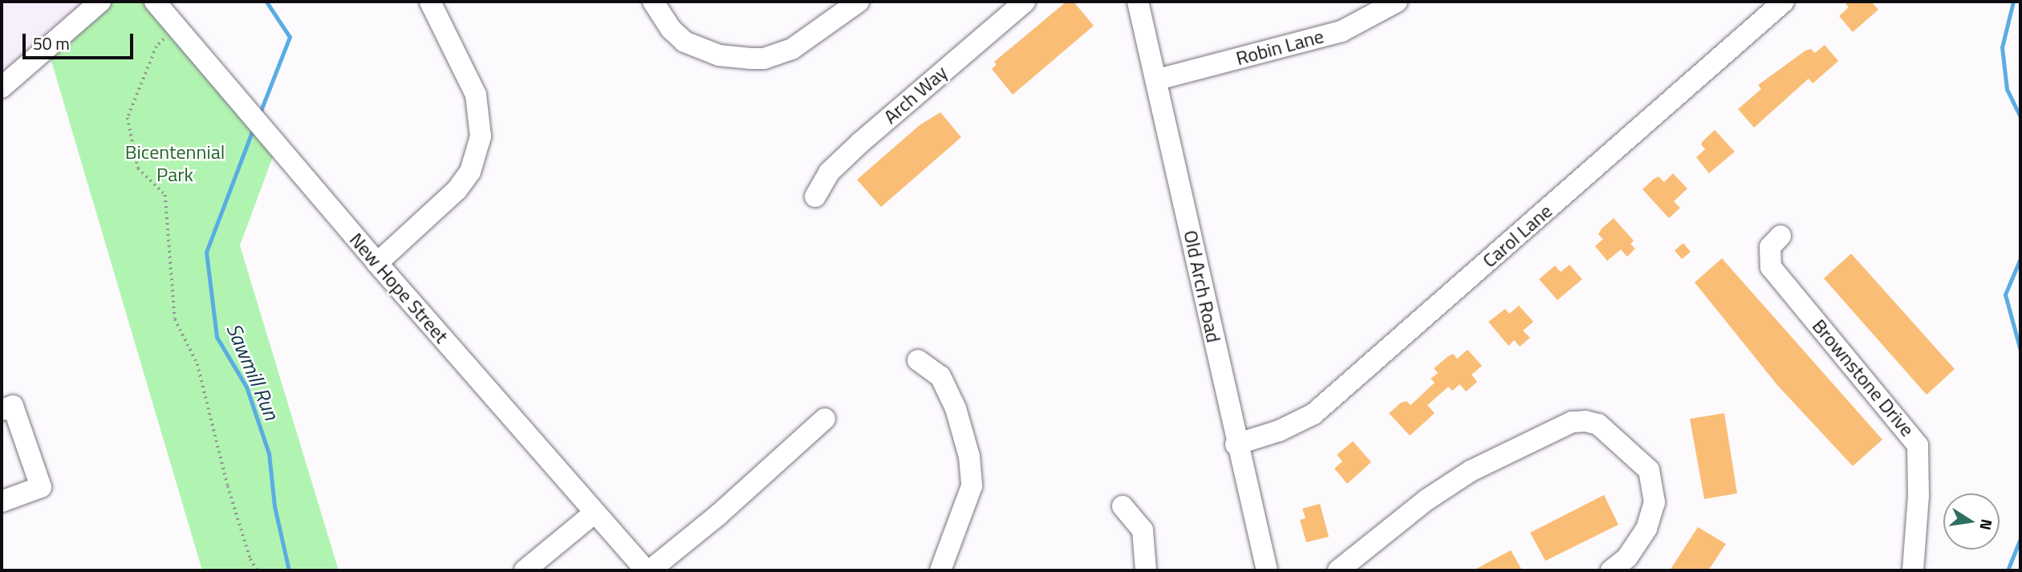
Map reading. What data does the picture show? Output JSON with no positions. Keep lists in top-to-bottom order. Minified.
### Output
{"streets":{"street":["Robin Lane","Arch Way","Carol Lane","Old Arch Road","New Hope Street","Brownstone Drive"]},"crossings":[["Robin Lane","Old Arch Road"],["Carol Lane","Old Arch Road"]],"water":["Sawmill Run"],"parks":["Bicentennial Park"],"scale_bar":"50 m","north":"right"}
